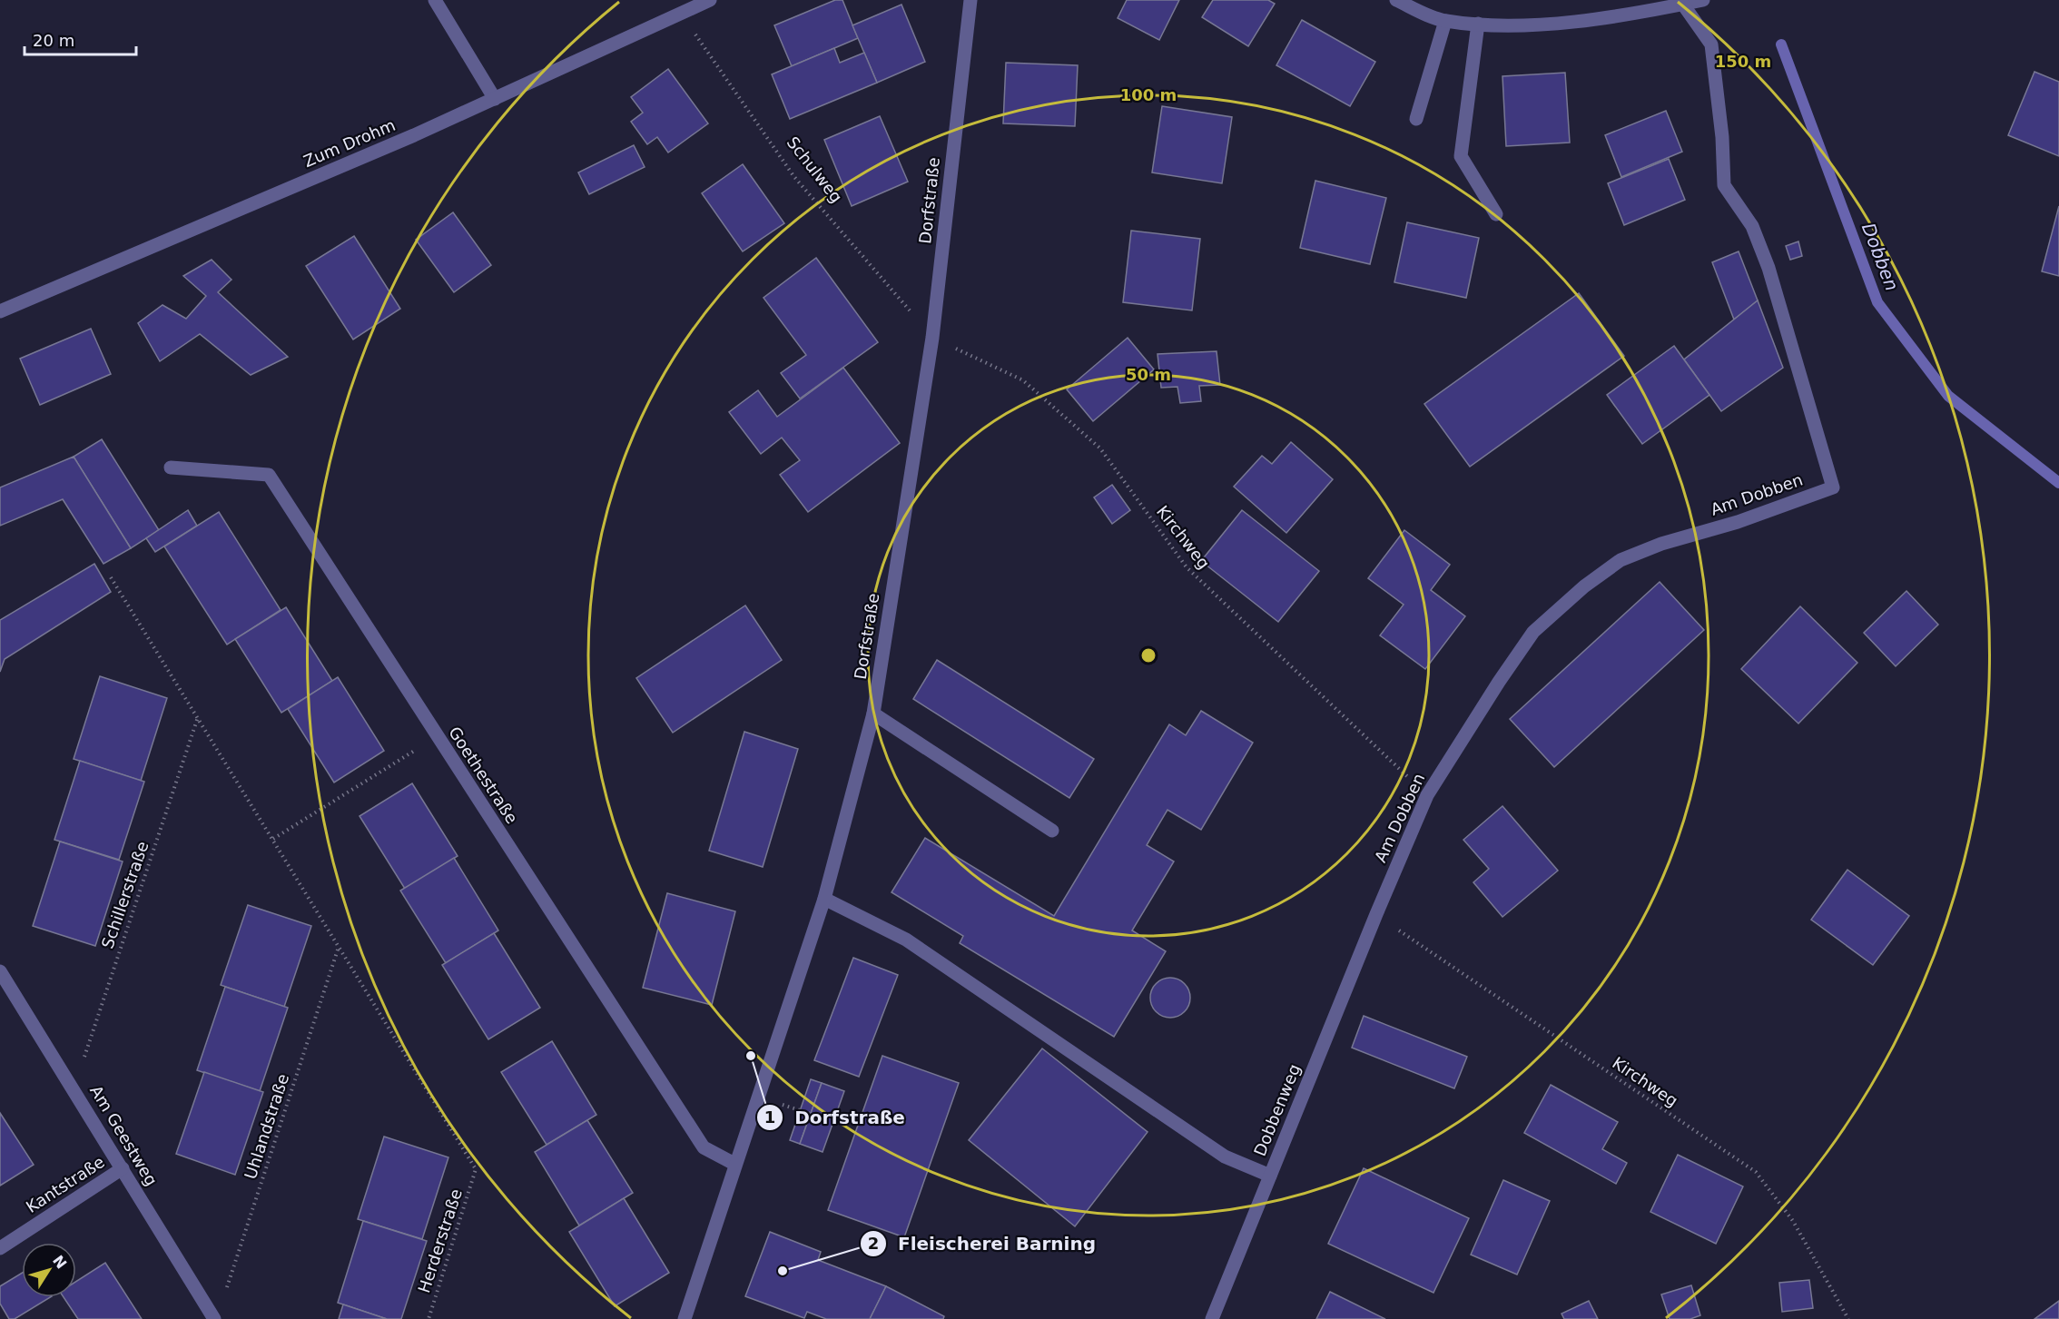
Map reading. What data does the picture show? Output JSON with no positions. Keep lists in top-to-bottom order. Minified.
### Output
{"streets":{"street":["Zum Drohm","Dorfstraße","Am Dobben","Goethestraße","Dobbenweg","Am Geestweg","Kantstraße"],"path":["Schulweg","Kirchweg","Schillerstraße","Uhlandstraße","Herderstraße"]},"crossings":[["Zum Drohm","Schulweg"],["Schulweg","Dorfstraße"],["Schulweg","Kirchweg"],["Dorfstraße","Kirchweg"],["Dorfstraße","Goethestraße"],["Am Dobben","Kirchweg"],["Am Dobben","Dobbenweg"],["Kirchweg","Dobbenweg"],["Schillerstraße","Am Geestweg"],["Uhlandstraße","Am Geestweg"],["Uhlandstraße","Herderstraße"],["Am Geestweg","Kantstraße"]],"water":["Dobben"],"places":["Dorfstraße","Fleischerei Barning"],"scale_bar":"20 m","north":"top right","rings":["150 m","100 m","50 m"]}
